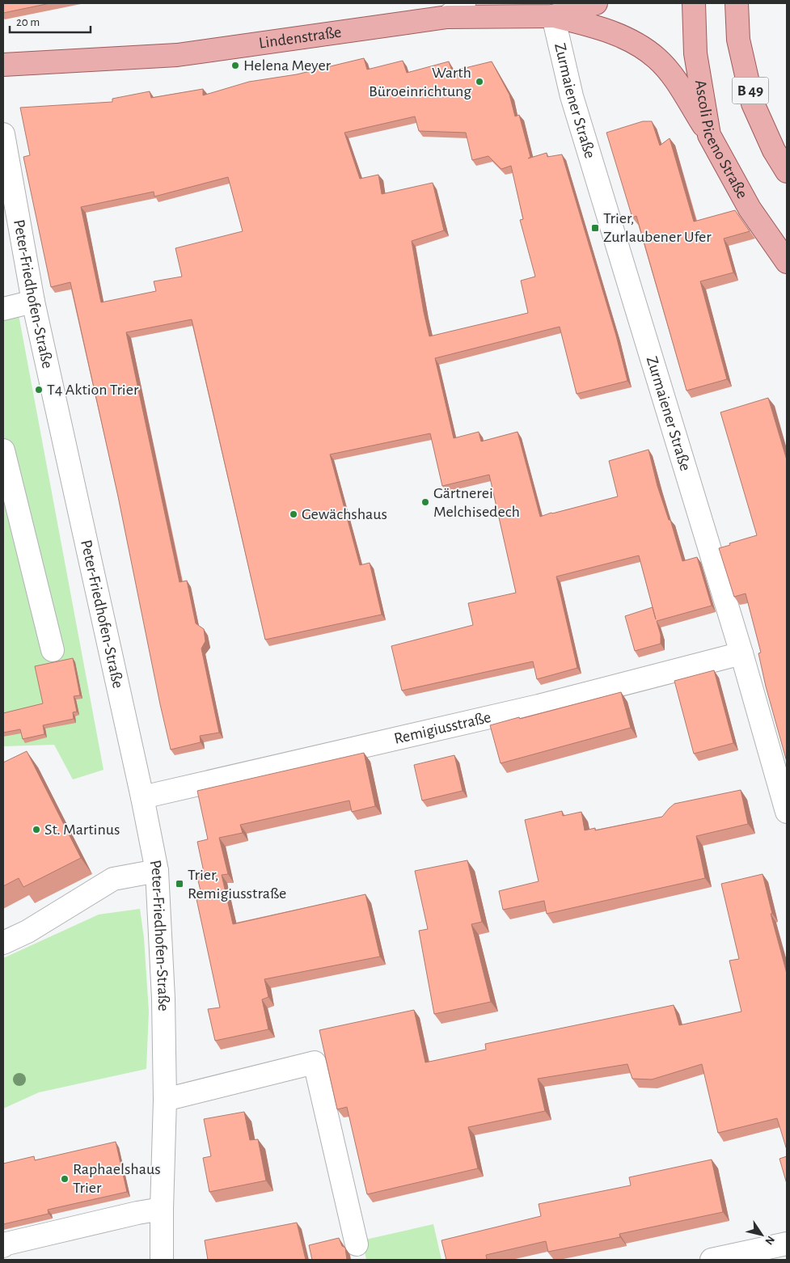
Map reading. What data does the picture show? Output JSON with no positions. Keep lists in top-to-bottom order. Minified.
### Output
{"streets":{"main road":["Lindenstraße","B 49","Ascoli Piceno Straße"],"street":["Zurmaiener Straße","Peter-Friedhofen-Straße","Remigiusstraße"]},"crossings":[["Lindenstraße","Zurmaiener Straße"],["Zurmaiener Straße","Remigiusstraße"],["Peter-Friedhofen-Straße","Remigiusstraße"]],"places":{"other":["Helena Meyer","Warth Büroeinrichtung","T4 Aktion Trier","Gärtnerei Melchisedech","Gewächshaus","St. Martinus","Raphaelshaus Trier"],"transit":["Trier, Zurlaubener Ufer","Trier, Remigiusstraße"]},"scale_bar":"20 m","north":"bottom right"}
